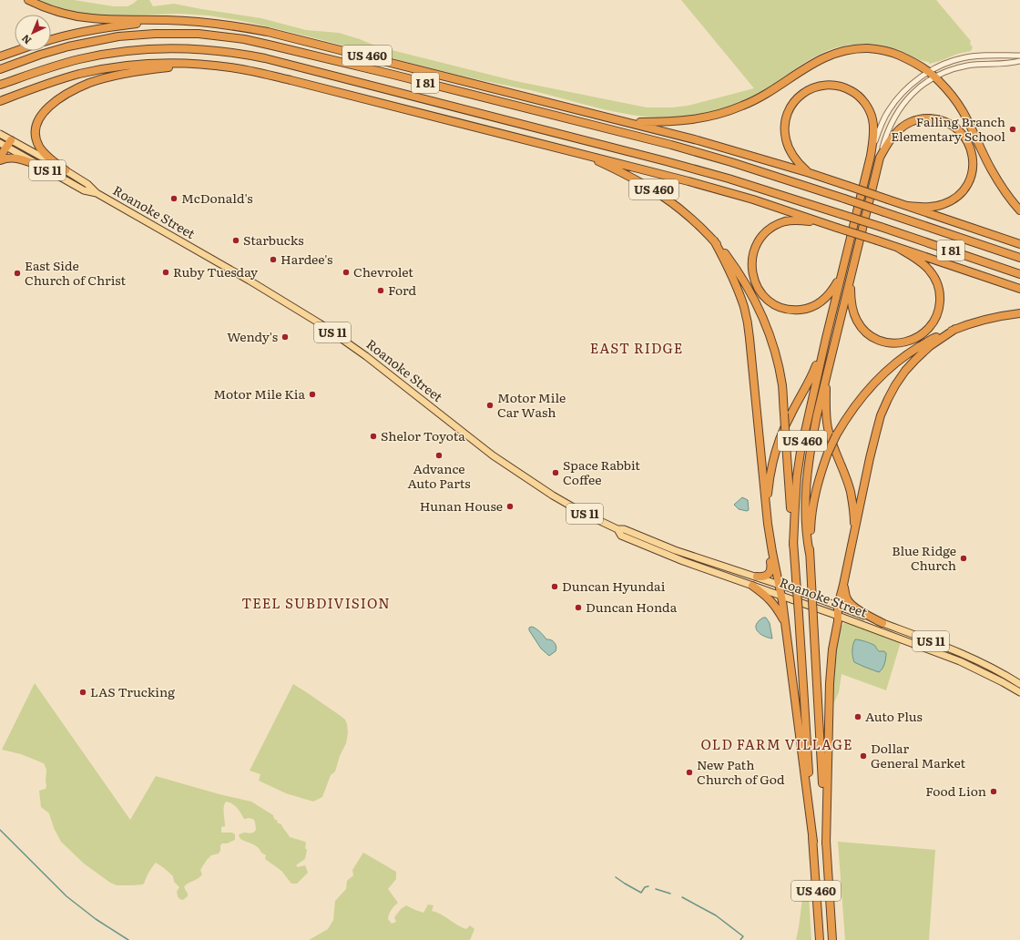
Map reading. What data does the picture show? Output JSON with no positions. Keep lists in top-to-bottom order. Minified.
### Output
{"streets":{"highway":["US 460","I 81"],"main road":["US 11","Roanoke Street"]},"districts":["EAST RIDGE","TEEL SUBDIVISION","OLD FARM VILLAGE"],"places":["Falling Branch Elementary School","McDonald's","Starbucks","Hardee's","Ruby Tuesday","Chevrolet","East Side Church of Christ","Ford","Wendy's","Motor Mile Kia","Motor Mile Car Wash","Shelor Toyota","Advance Auto Parts","Space Rabbit Coffee","Hunan House","Blue Ridge Church","Duncan Hyundai","Duncan Honda","LAS Trucking","Auto Plus","Dollar General Market","New Path Church of God","Food Lion"],"north":"bottom left"}
